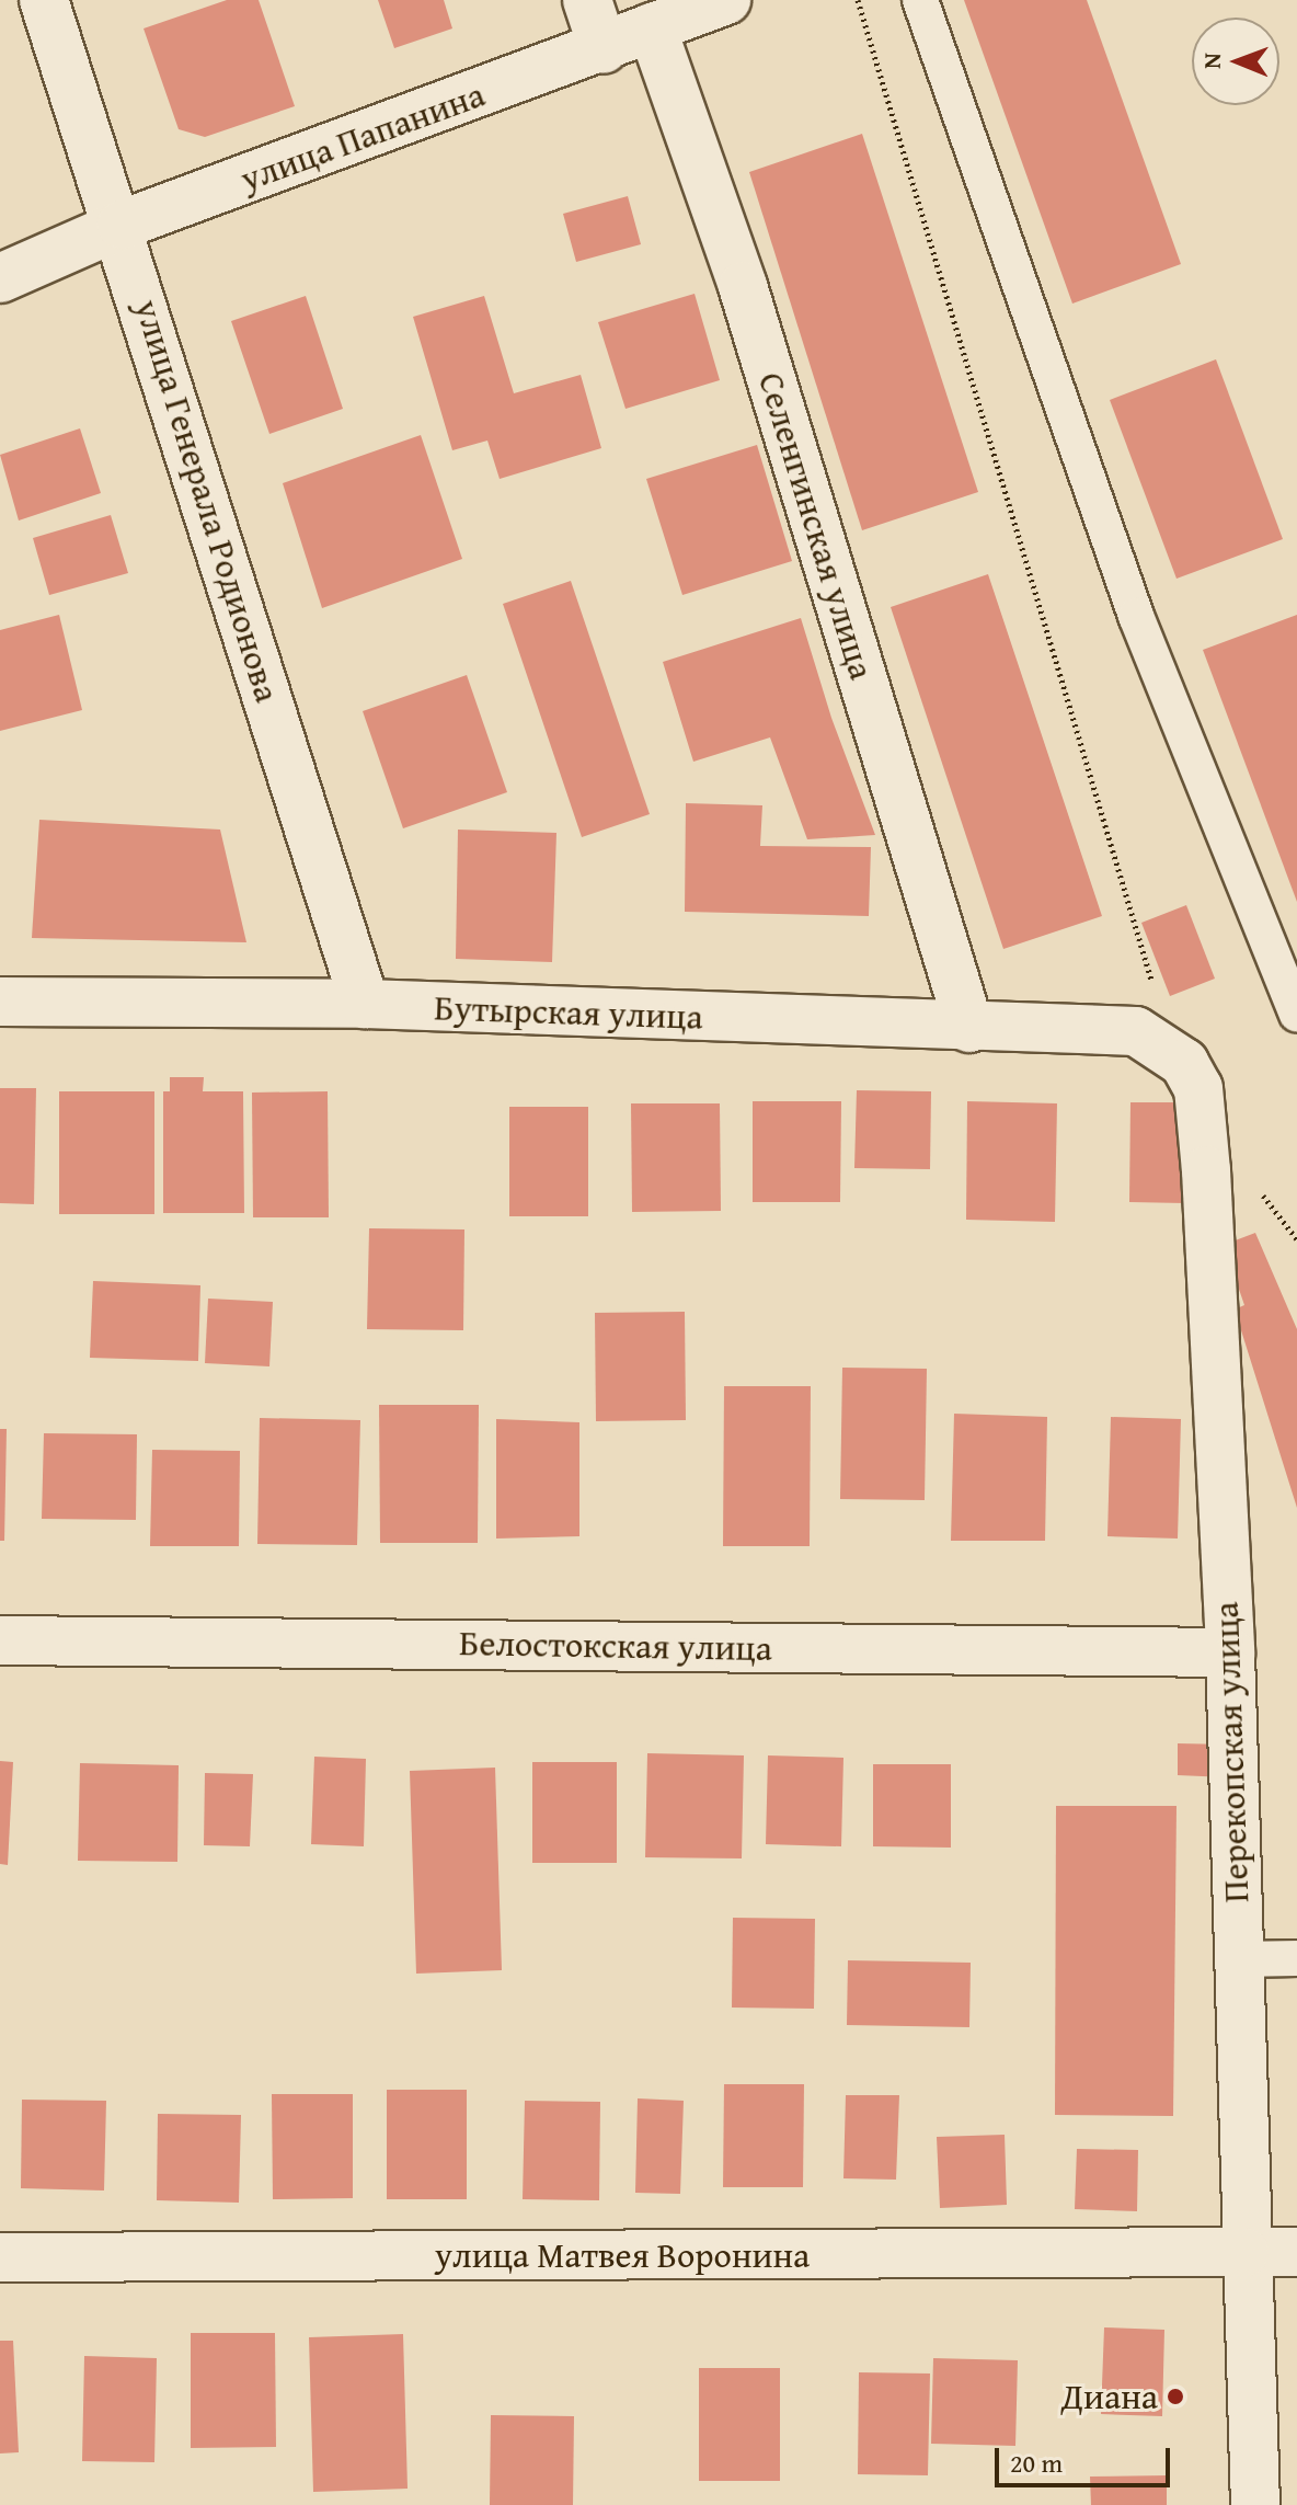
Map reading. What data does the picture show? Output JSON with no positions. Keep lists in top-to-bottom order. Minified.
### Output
{"streets":{"street":["улица Папанина","улица Генерала Родионова","Селенгинская улица","Бутырская улица","Белостокская улица","Перекопская улица","улица Матвея Воронина"]},"crossings":[["улица Папанина","улица Генерала Родионова"],["улица Папанина","Селенгинская улица"],["улица Генерала Родионова","Бутырская улица"],["Селенгинская улица","Бутырская улица"],["Бутырская улица","Перекопская улица"],["Белостокская улица","Перекопская улица"],["Перекопская улица","улица Матвея Воронина"]],"places":["Диана"],"scale_bar":"20 m","north":"left"}
